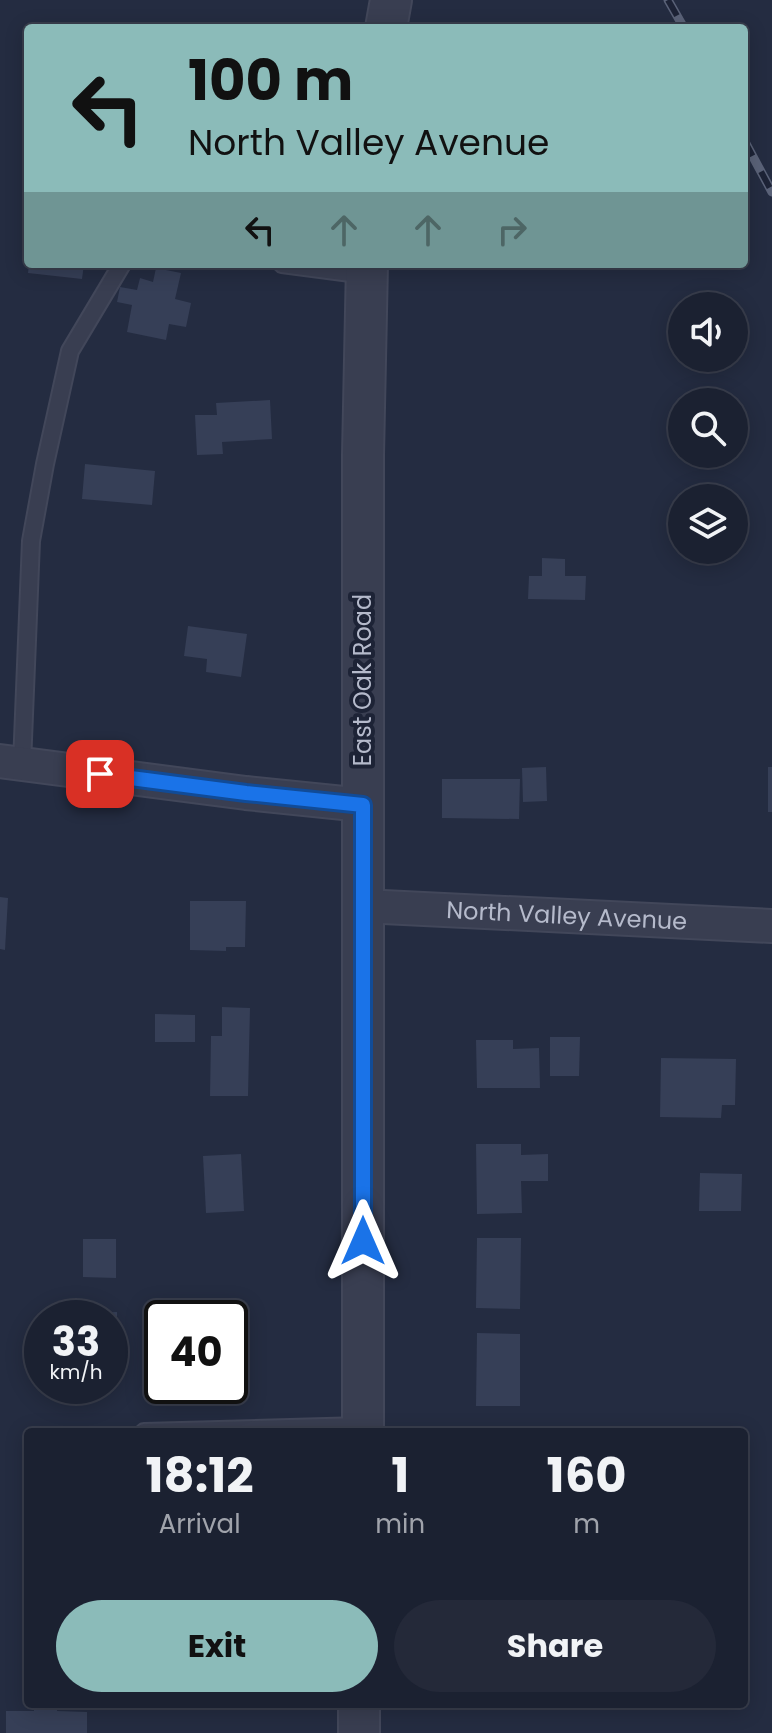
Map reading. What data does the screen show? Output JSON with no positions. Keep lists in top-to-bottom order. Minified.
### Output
{"streets":{"street":["East Oak Road","North Valley Avenue"]},"crossings":[["East Oak Road","North Valley Avenue"]],"page":{"turn":["100 m","North Valley Avenue"],"speed":"33 km/h","limit":"40","eta":["18:12","Arrival","1","min","160","m"],"buttons":["Exit","Share"]}}
